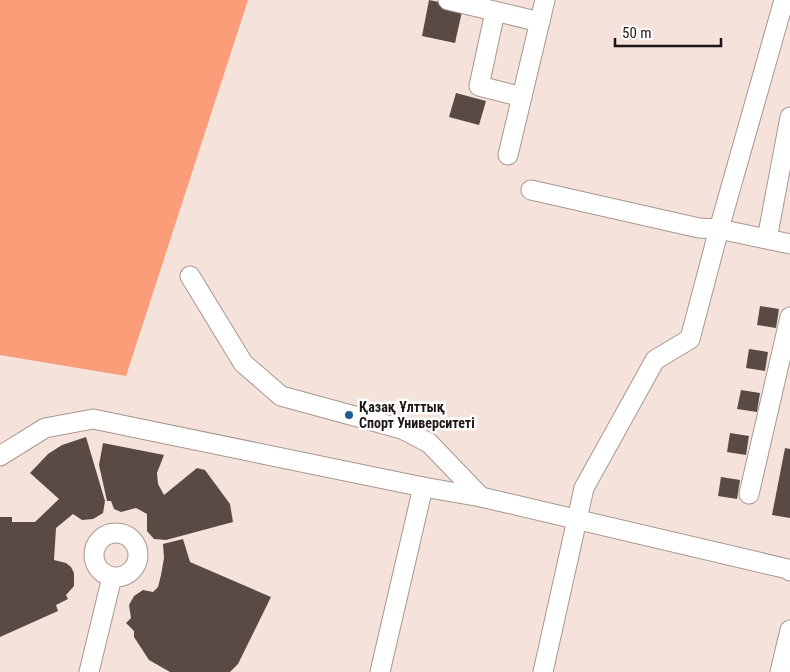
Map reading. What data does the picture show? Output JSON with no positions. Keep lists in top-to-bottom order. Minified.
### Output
{"places":["Қазақ Ұлттық Спорт Университеті"],"scale_bar":"50 m"}
